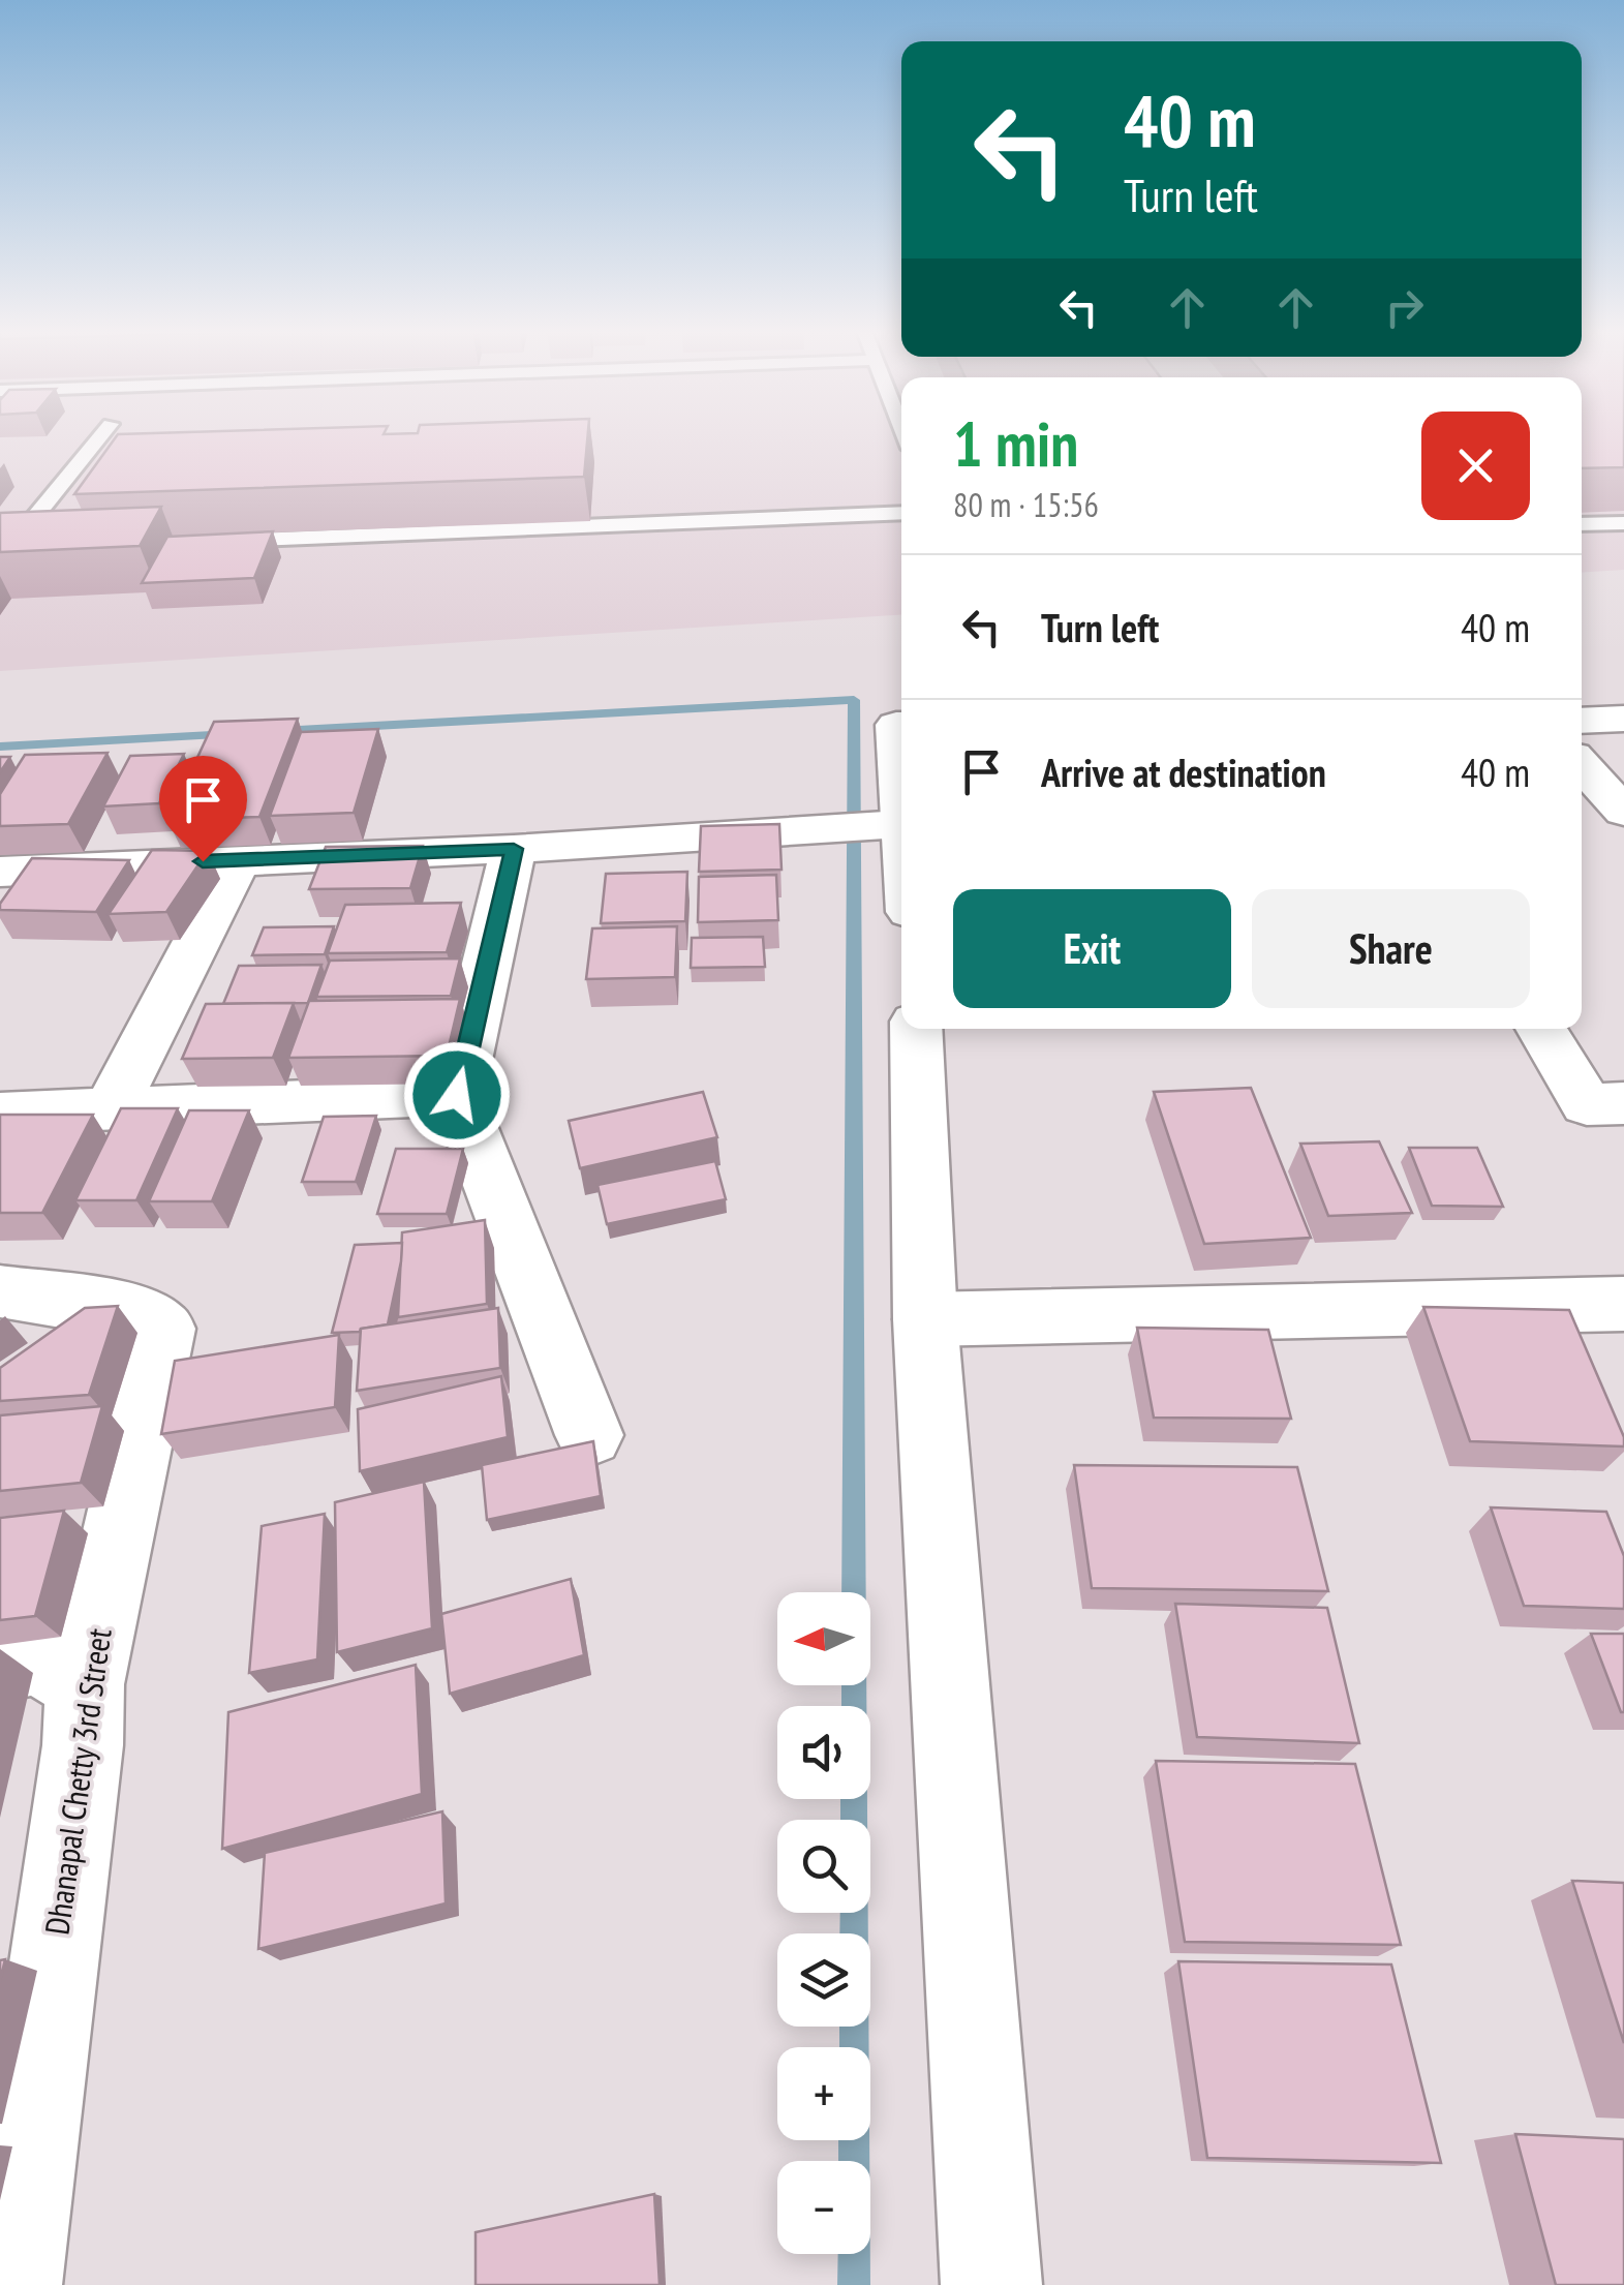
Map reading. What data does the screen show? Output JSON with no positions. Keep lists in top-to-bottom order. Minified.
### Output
{"streets":{"street":["Dhanapal Chetty 3rd Street"]},"north":"left","page":{"turn":["40 m","Turn left"],"heading":["1 min","80 m · 15:56"],"list":[{"name":"Turn left","value":"40 m"},{"name":"Arrive at destination","value":"40 m"}],"buttons":["Exit","Share"],"map_buttons":["+","−"]}}
